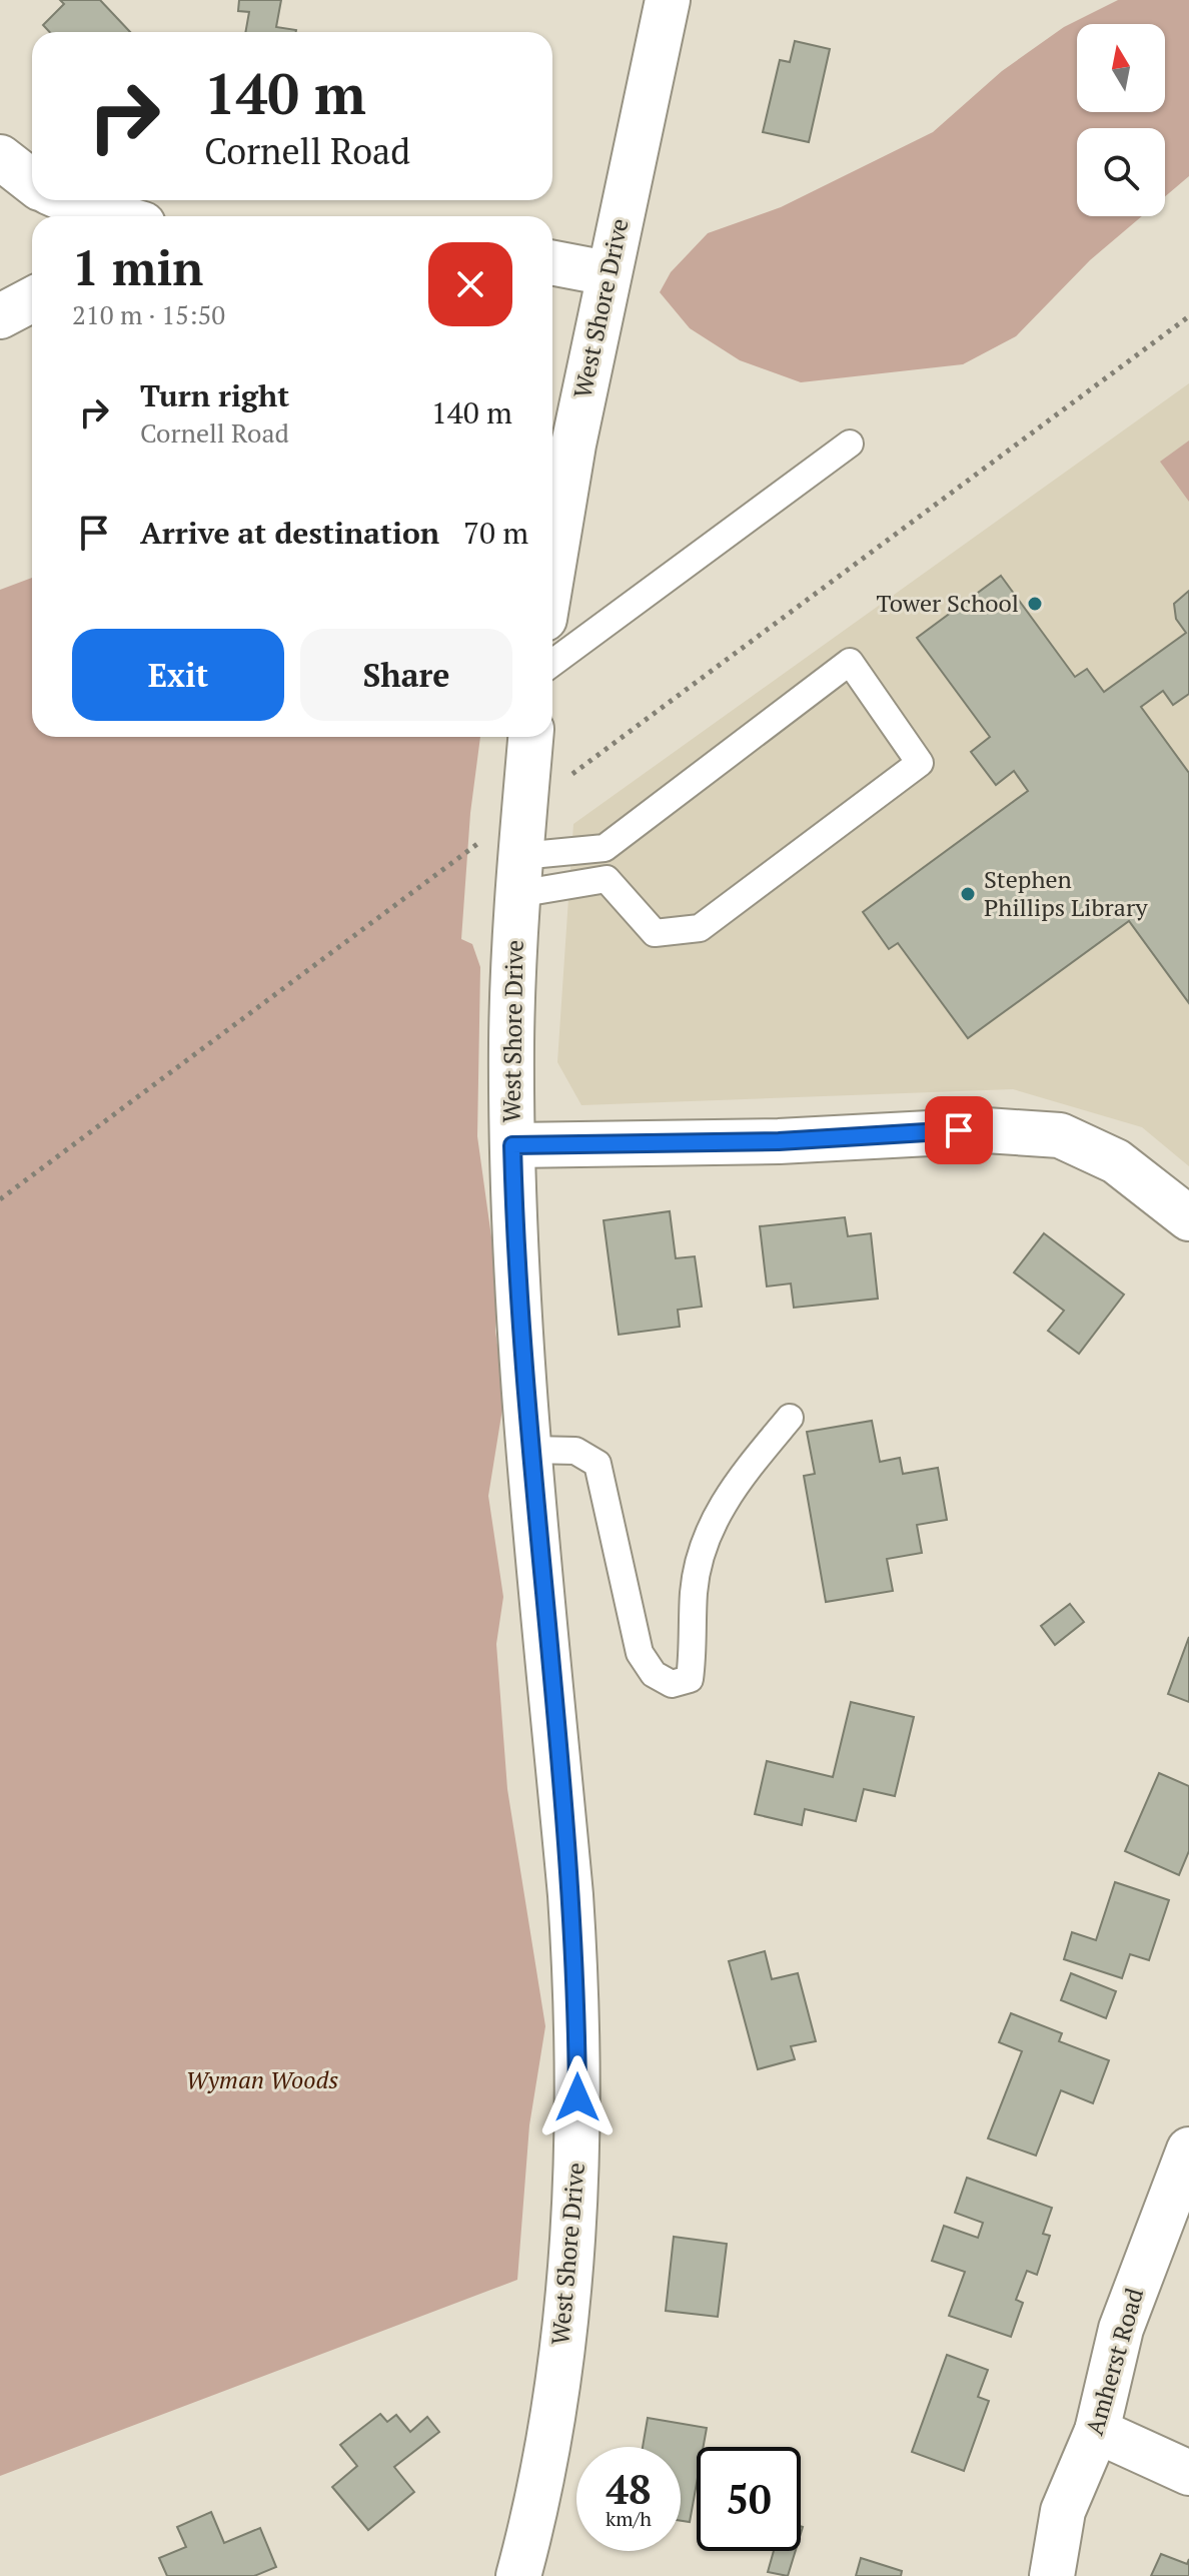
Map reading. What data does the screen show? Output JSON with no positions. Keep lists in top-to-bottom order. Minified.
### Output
{"streets":{"main road":["West Shore Drive","Amherst Road"]},"parks":["Wyman Woods"],"places":["Tower School","Stephen Phillips Library"],"north":"top","page":{"turn":["140 m","Cornell Road"],"heading":["1 min","210 m · 15:50"],"list":[{"name":"Turn right","note":"Cornell Road","value":"140 m"},{"name":"Arrive at destination","value":"70 m"}],"buttons":["Exit","Share"],"speed":"48 km/h","limit":"50"}}
